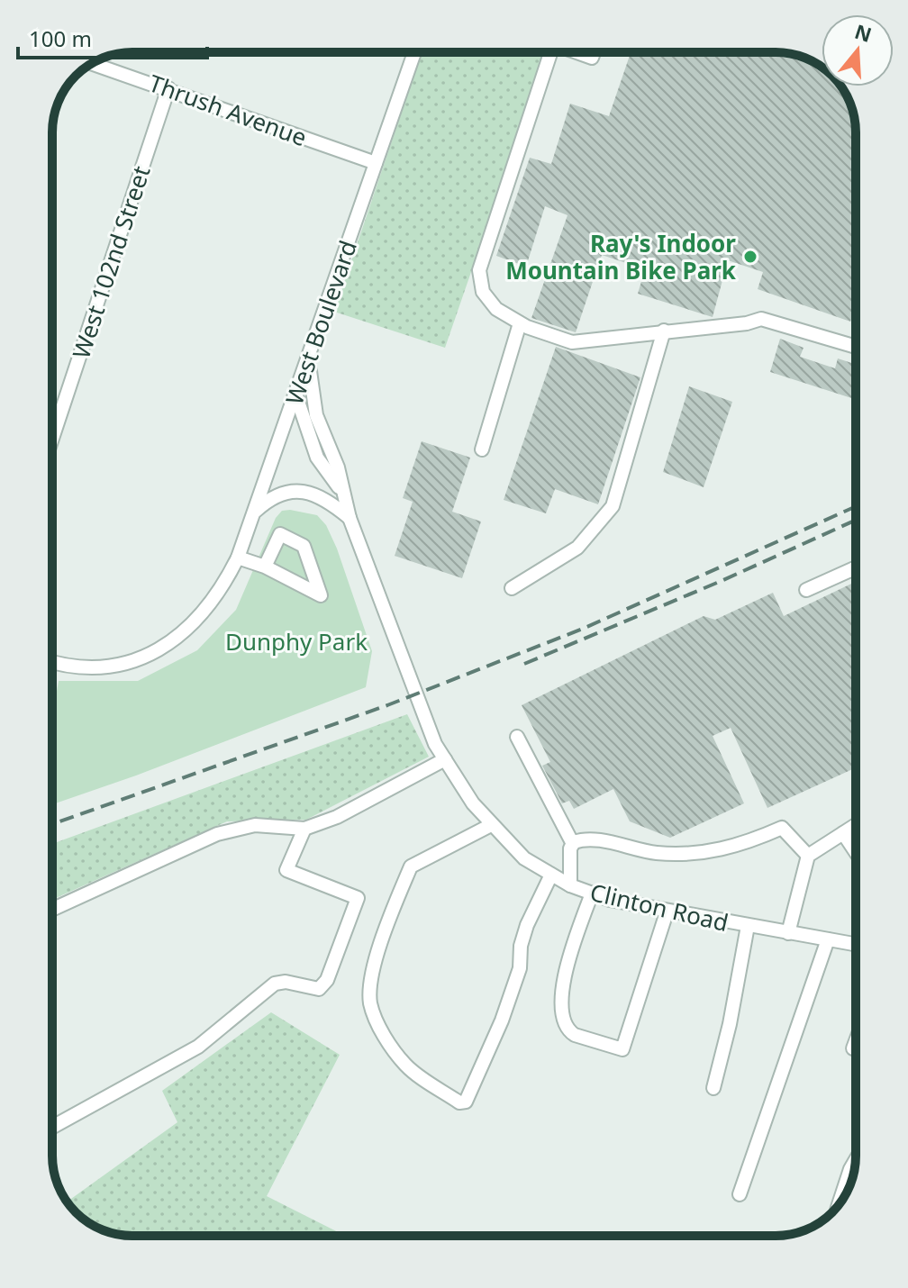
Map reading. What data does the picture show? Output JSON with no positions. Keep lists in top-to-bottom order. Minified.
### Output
{"streets":{"street":["Thrush Avenue","West 102nd Street","West Boulevard","Clinton Road"]},"crossings":[["Thrush Avenue","West 102nd Street"],["Thrush Avenue","West Boulevard"],["West Boulevard","Clinton Road"]],"parks":["Dunphy Park"],"places":["Ray's Indoor Mountain Bike Park"],"scale_bar":"100 m","north":"top"}
